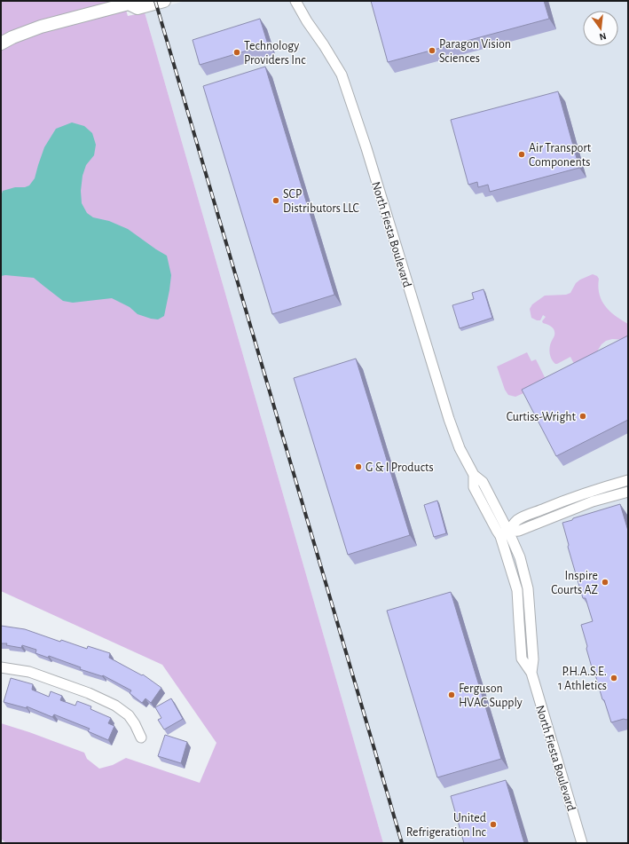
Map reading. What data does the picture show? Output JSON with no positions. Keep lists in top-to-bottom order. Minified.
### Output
{"streets":{"street":["North Fiesta Boulevard"]},"places":["Paragon Vision Sciences","Technology Providers Inc","Air Transport Components","SCP Distributors LLC","Curtiss-Wright","G & I Products","Inspire Courts AZ","P.H.A.S.E. 1 Athletics","Ferguson HVAC Supply","United Refrigeration Inc"],"north":"bottom"}
